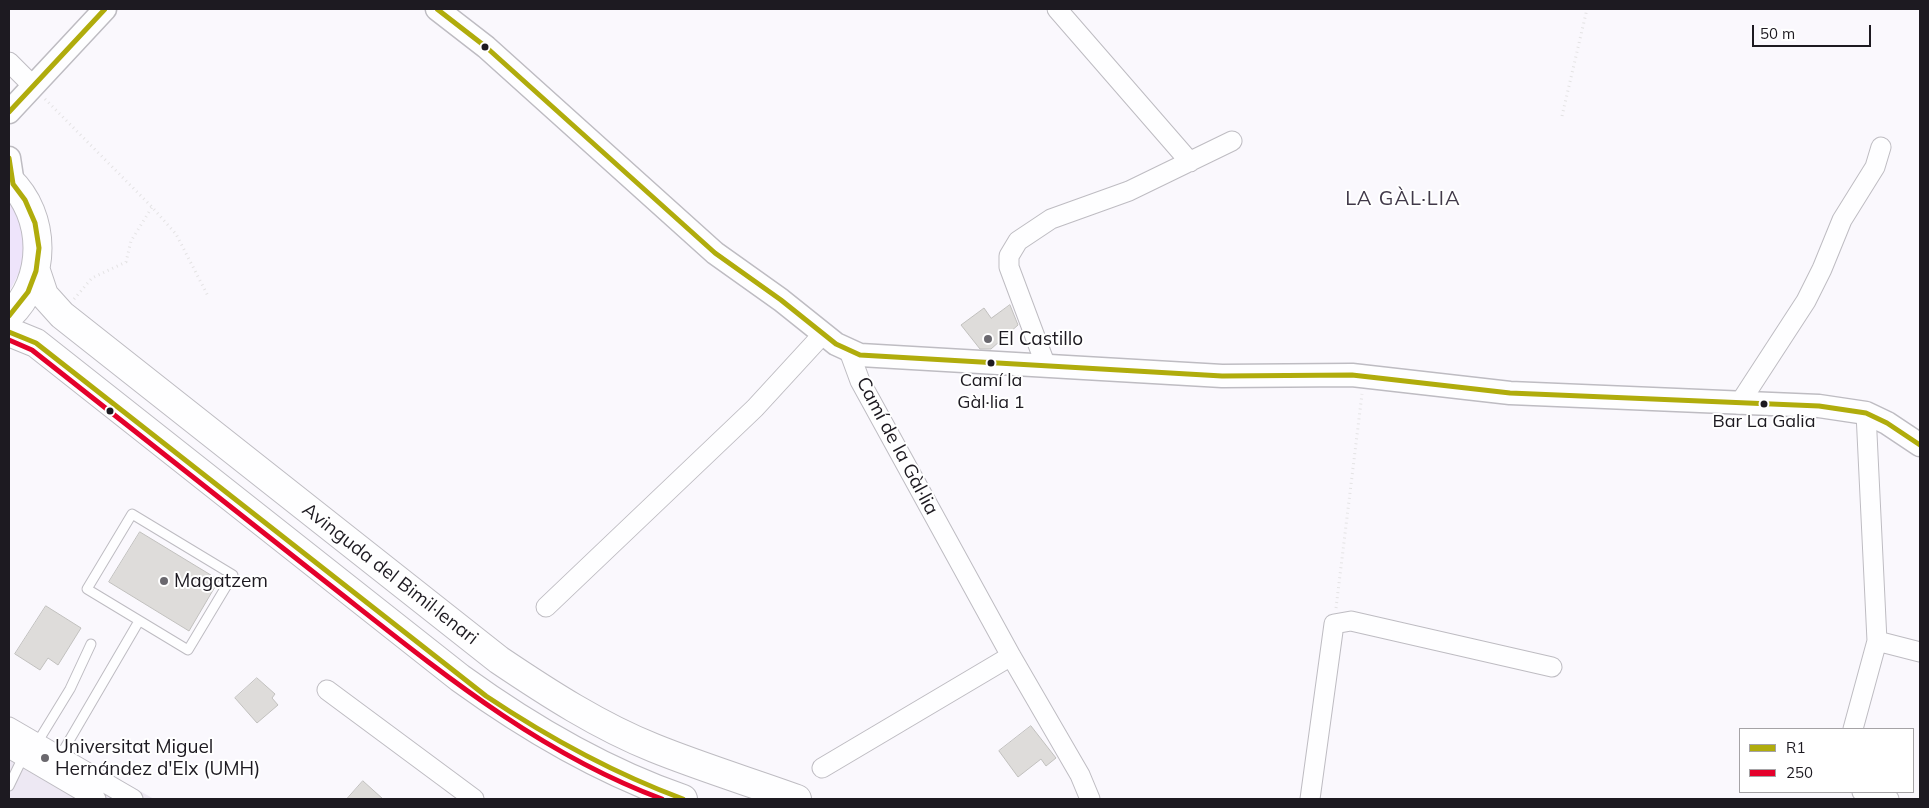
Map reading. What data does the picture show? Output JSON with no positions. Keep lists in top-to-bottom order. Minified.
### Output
{"streets":{"main road":["Avinguda del Bimil·lenari"],"street":["Camí de la Gàl·lia"]},"districts":["LA GÀL·LIA"],"places":["El Castillo","Camí la Gàl·lia 1","Bar La Galia","Magatzem","Universitat Miguel Hernández d'Elx (UMH)"],"lines":["transit line R1","transit line 250"],"legend":["R1","250"],"scale_bar":"50 m"}
